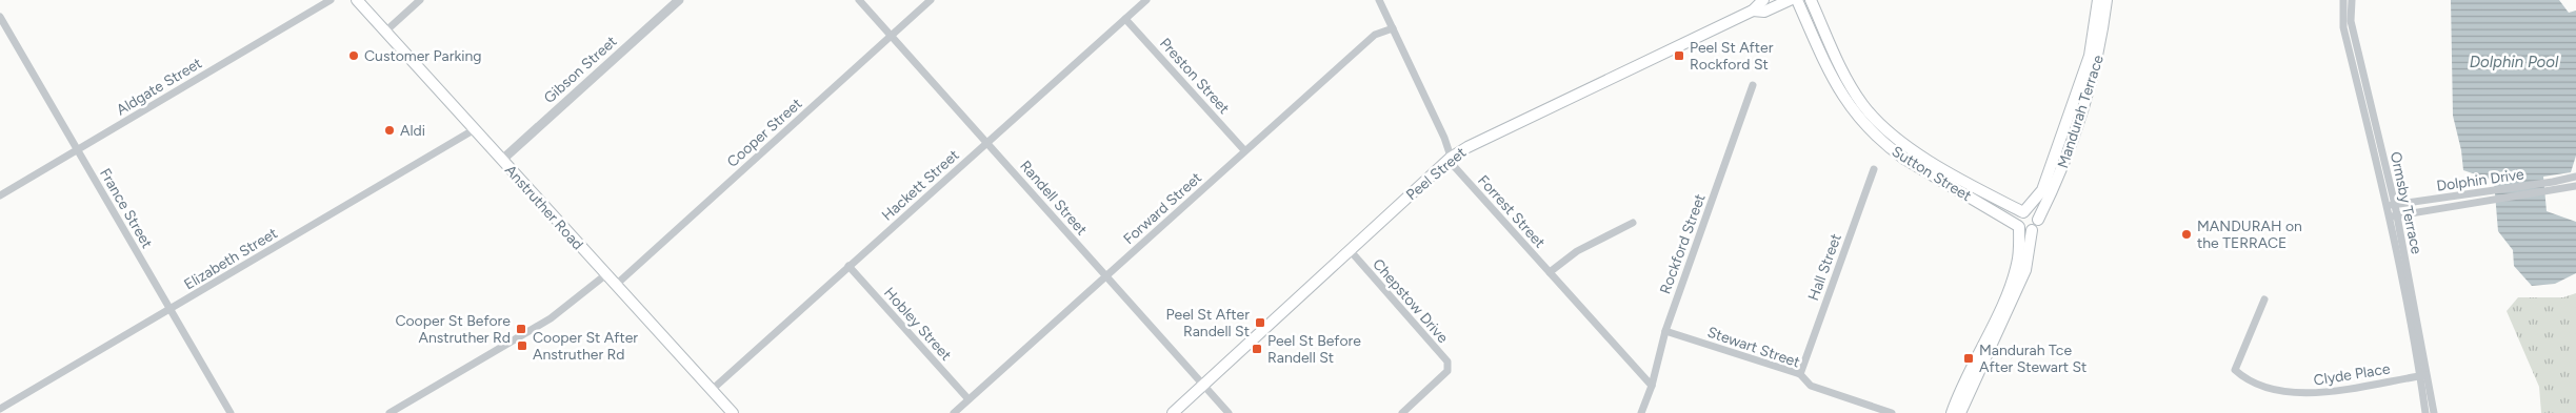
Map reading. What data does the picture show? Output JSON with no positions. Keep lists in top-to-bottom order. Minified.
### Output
{"streets":{"main road":["Mandurah Terrace","Peel Street","Sutton Street","Anstruther Road"],"street":["Gibson Street","Preston Street","Aldgate Street","Cooper Street","Dolphin Drive","Hackett Street","Randell Street","Ormsby Terrace","France Street","Forward Street","Forrest Street","Rockford Street","Elizabeth Street","Hall Street","Chepstow Drive","Hobley Street","Stewart Street","Clyde Place"]},"crossings":[["Gibson Street","Anstruther Road"],["Preston Street","Hackett Street"],["Preston Street","Forward Street"],["Aldgate Street","France Street"],["Mandurah Terrace","Sutton Street"],["Cooper Street","Randell Street"],["Cooper Street","Anstruther Road"],["Peel Street","Randell Street"],["Peel Street","Forrest Street"],["Peel Street","Chepstow Drive"],["Dolphin Drive","Ormsby Terrace"],["Hackett Street","Randell Street"],["Hackett Street","Anstruther Road"],["Hackett Street","Hobley Street"],["Randell Street","Forward Street"],["Ormsby Terrace","Clyde Place"],["Anstruther Road","Elizabeth Street"],["France Street","Elizabeth Street"],["Forward Street","Forrest Street"],["Forward Street","Hobley Street"],["Forrest Street","Rockford Street"],["Rockford Street","Stewart Street"],["Hall Street","Stewart Street"]],"water":["Dolphin Pool"],"places":{"other":["Customer Parking","Aldi","MANDURAH on the TERRACE"],"transit":["Peel St After Rockford St","Peel St After Randell St","Cooper St Before Anstruther Rd","Cooper St After Anstruther Rd","Peel St Before Randell St","Mandurah Tce After Stewart St"]}}
